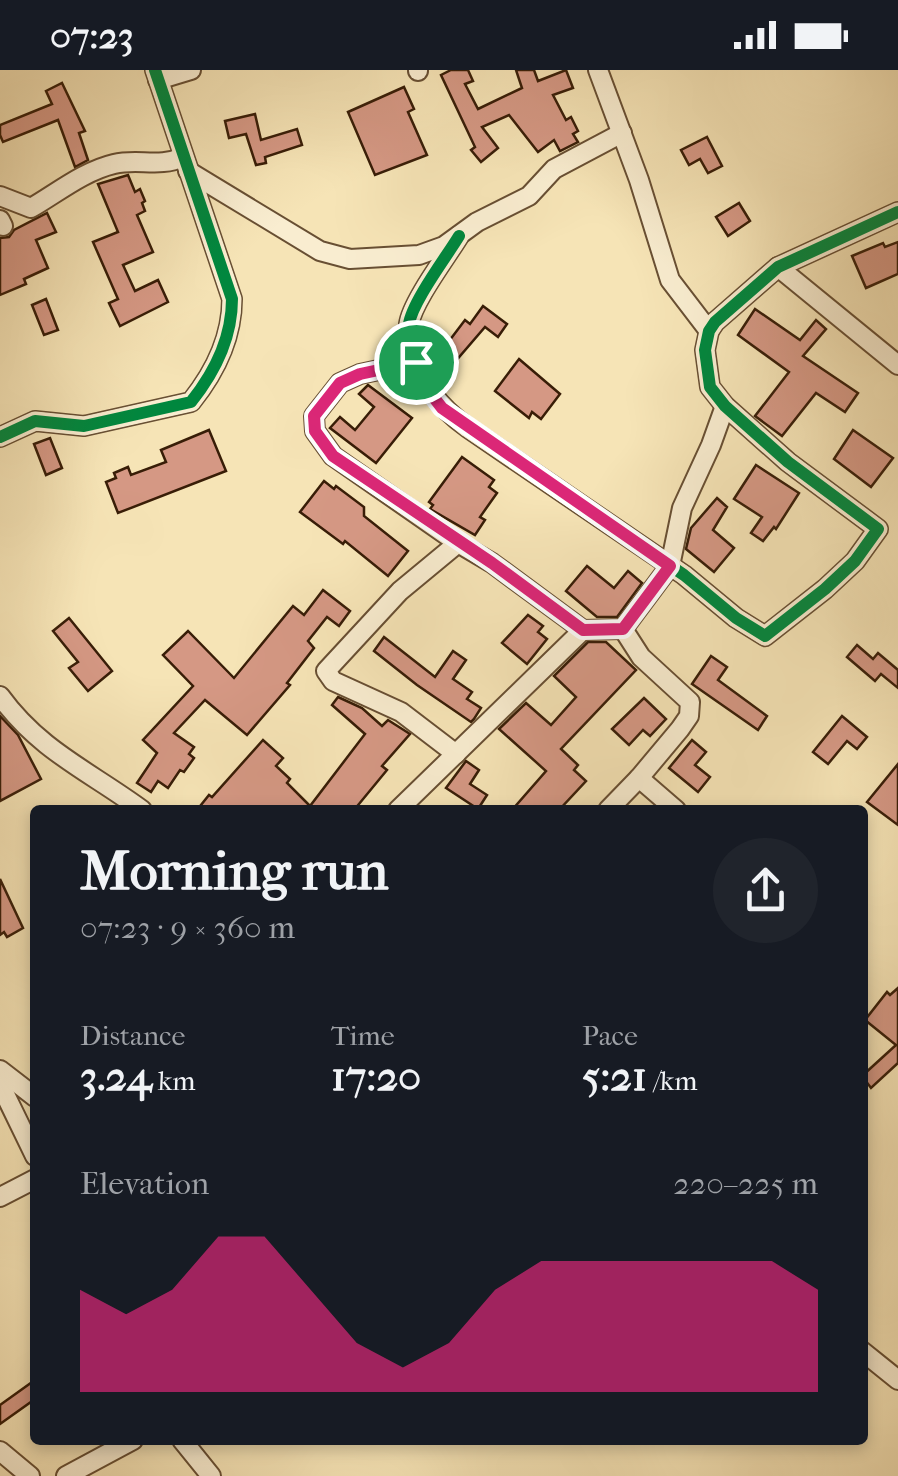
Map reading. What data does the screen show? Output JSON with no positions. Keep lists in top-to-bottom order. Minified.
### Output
{"page":{"status":"07:23","heading":["Morning run","07:23 · 9 × 360 m"],"stats":[["Distance","3.24 km"],["Time","17:20"],["Pace","5:21 /km"]],"chart":["Elevation","220–225 m"]}}
